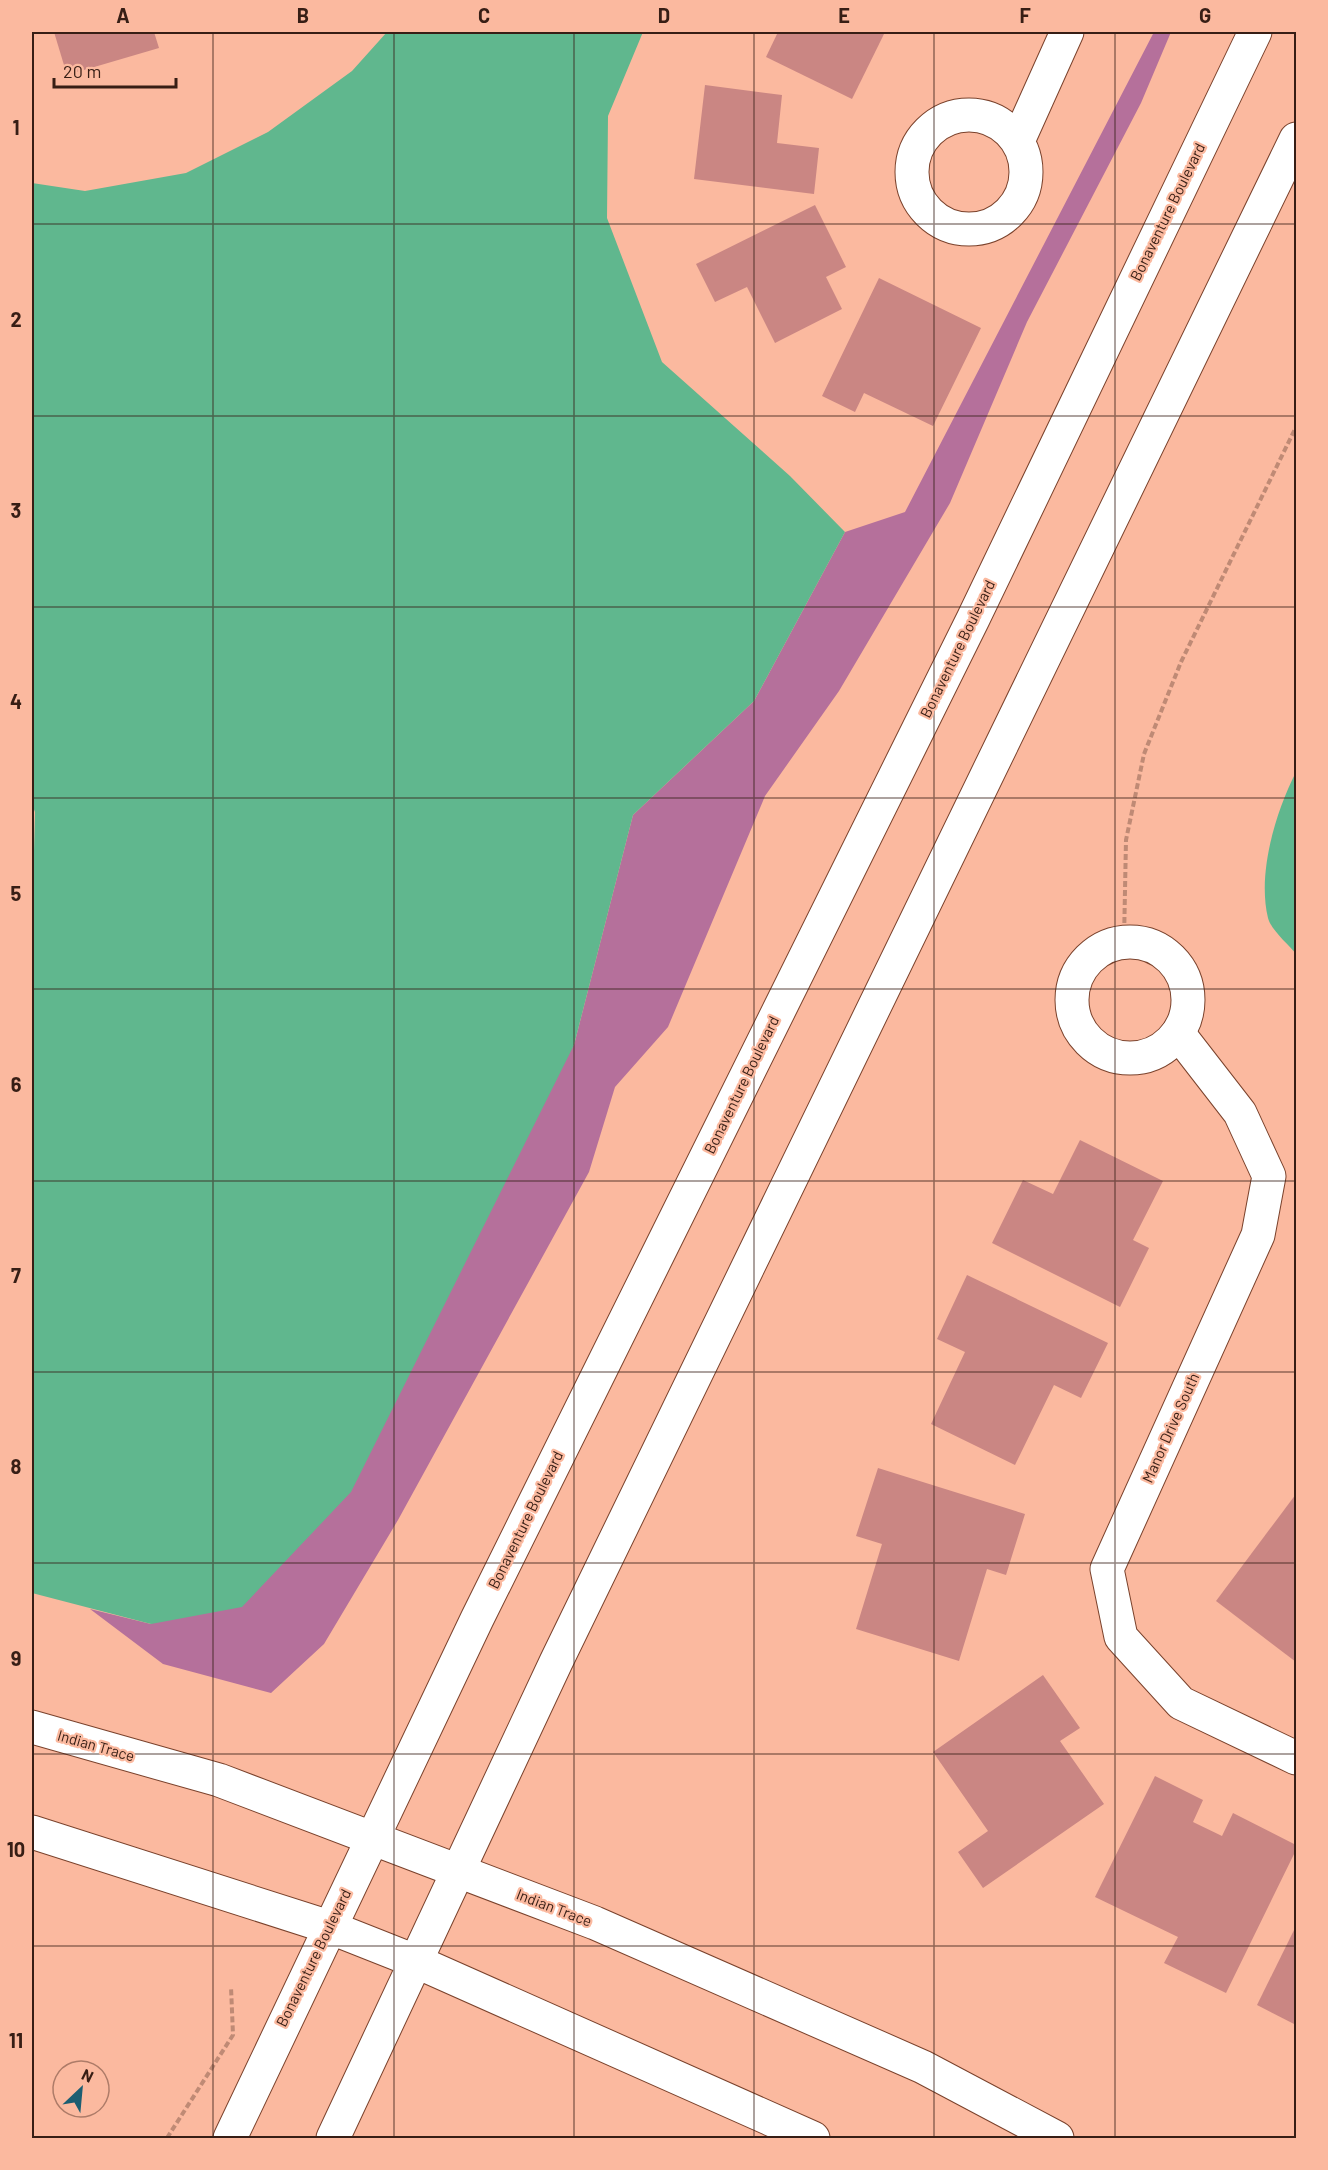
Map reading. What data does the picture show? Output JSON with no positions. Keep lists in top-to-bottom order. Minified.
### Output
{"streets":{"main road":["Bonaventure Boulevard","Manor Drive South","Indian Trace"]},"crossings":[["Bonaventure Boulevard","Indian Trace"]],"scale_bar":"20 m","north":"top right","grid":{"columns":["A","B","C","D","E","F","G"],"rows":["1","2","3","4","5","6","7","8","9","10","11"]}}
